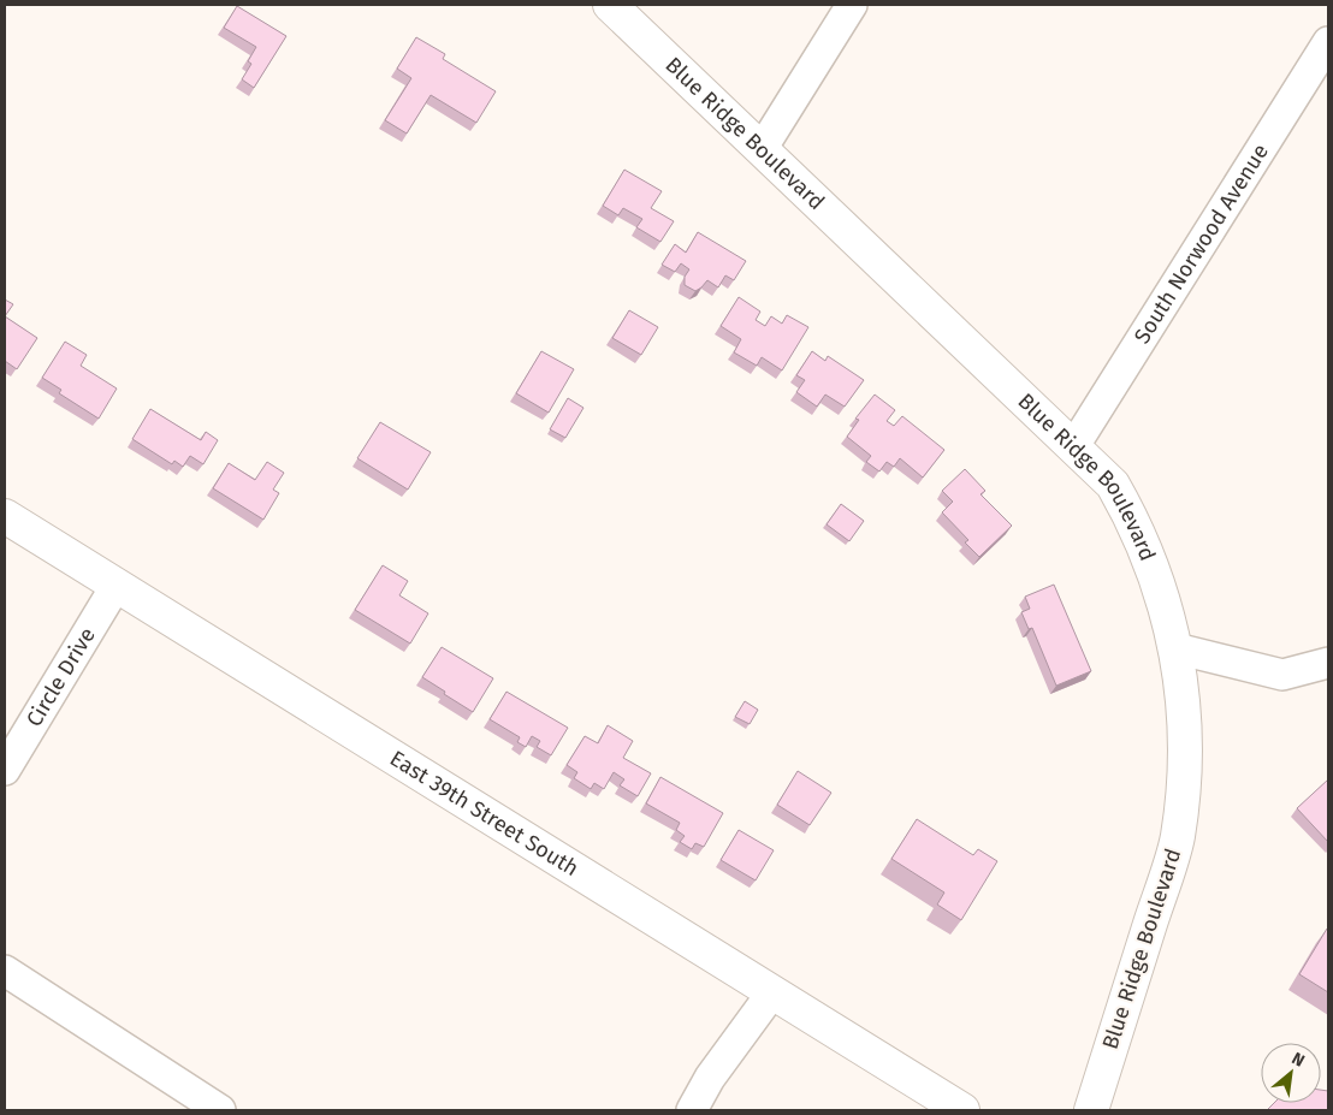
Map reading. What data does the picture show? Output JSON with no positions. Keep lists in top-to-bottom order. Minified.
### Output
{"streets":{"street":["Blue Ridge Boulevard","South Norwood Avenue","Circle Drive","East 39th Street South"]},"crossings":[["Blue Ridge Boulevard","South Norwood Avenue"],["Circle Drive","East 39th Street South"]],"north":"top right"}
